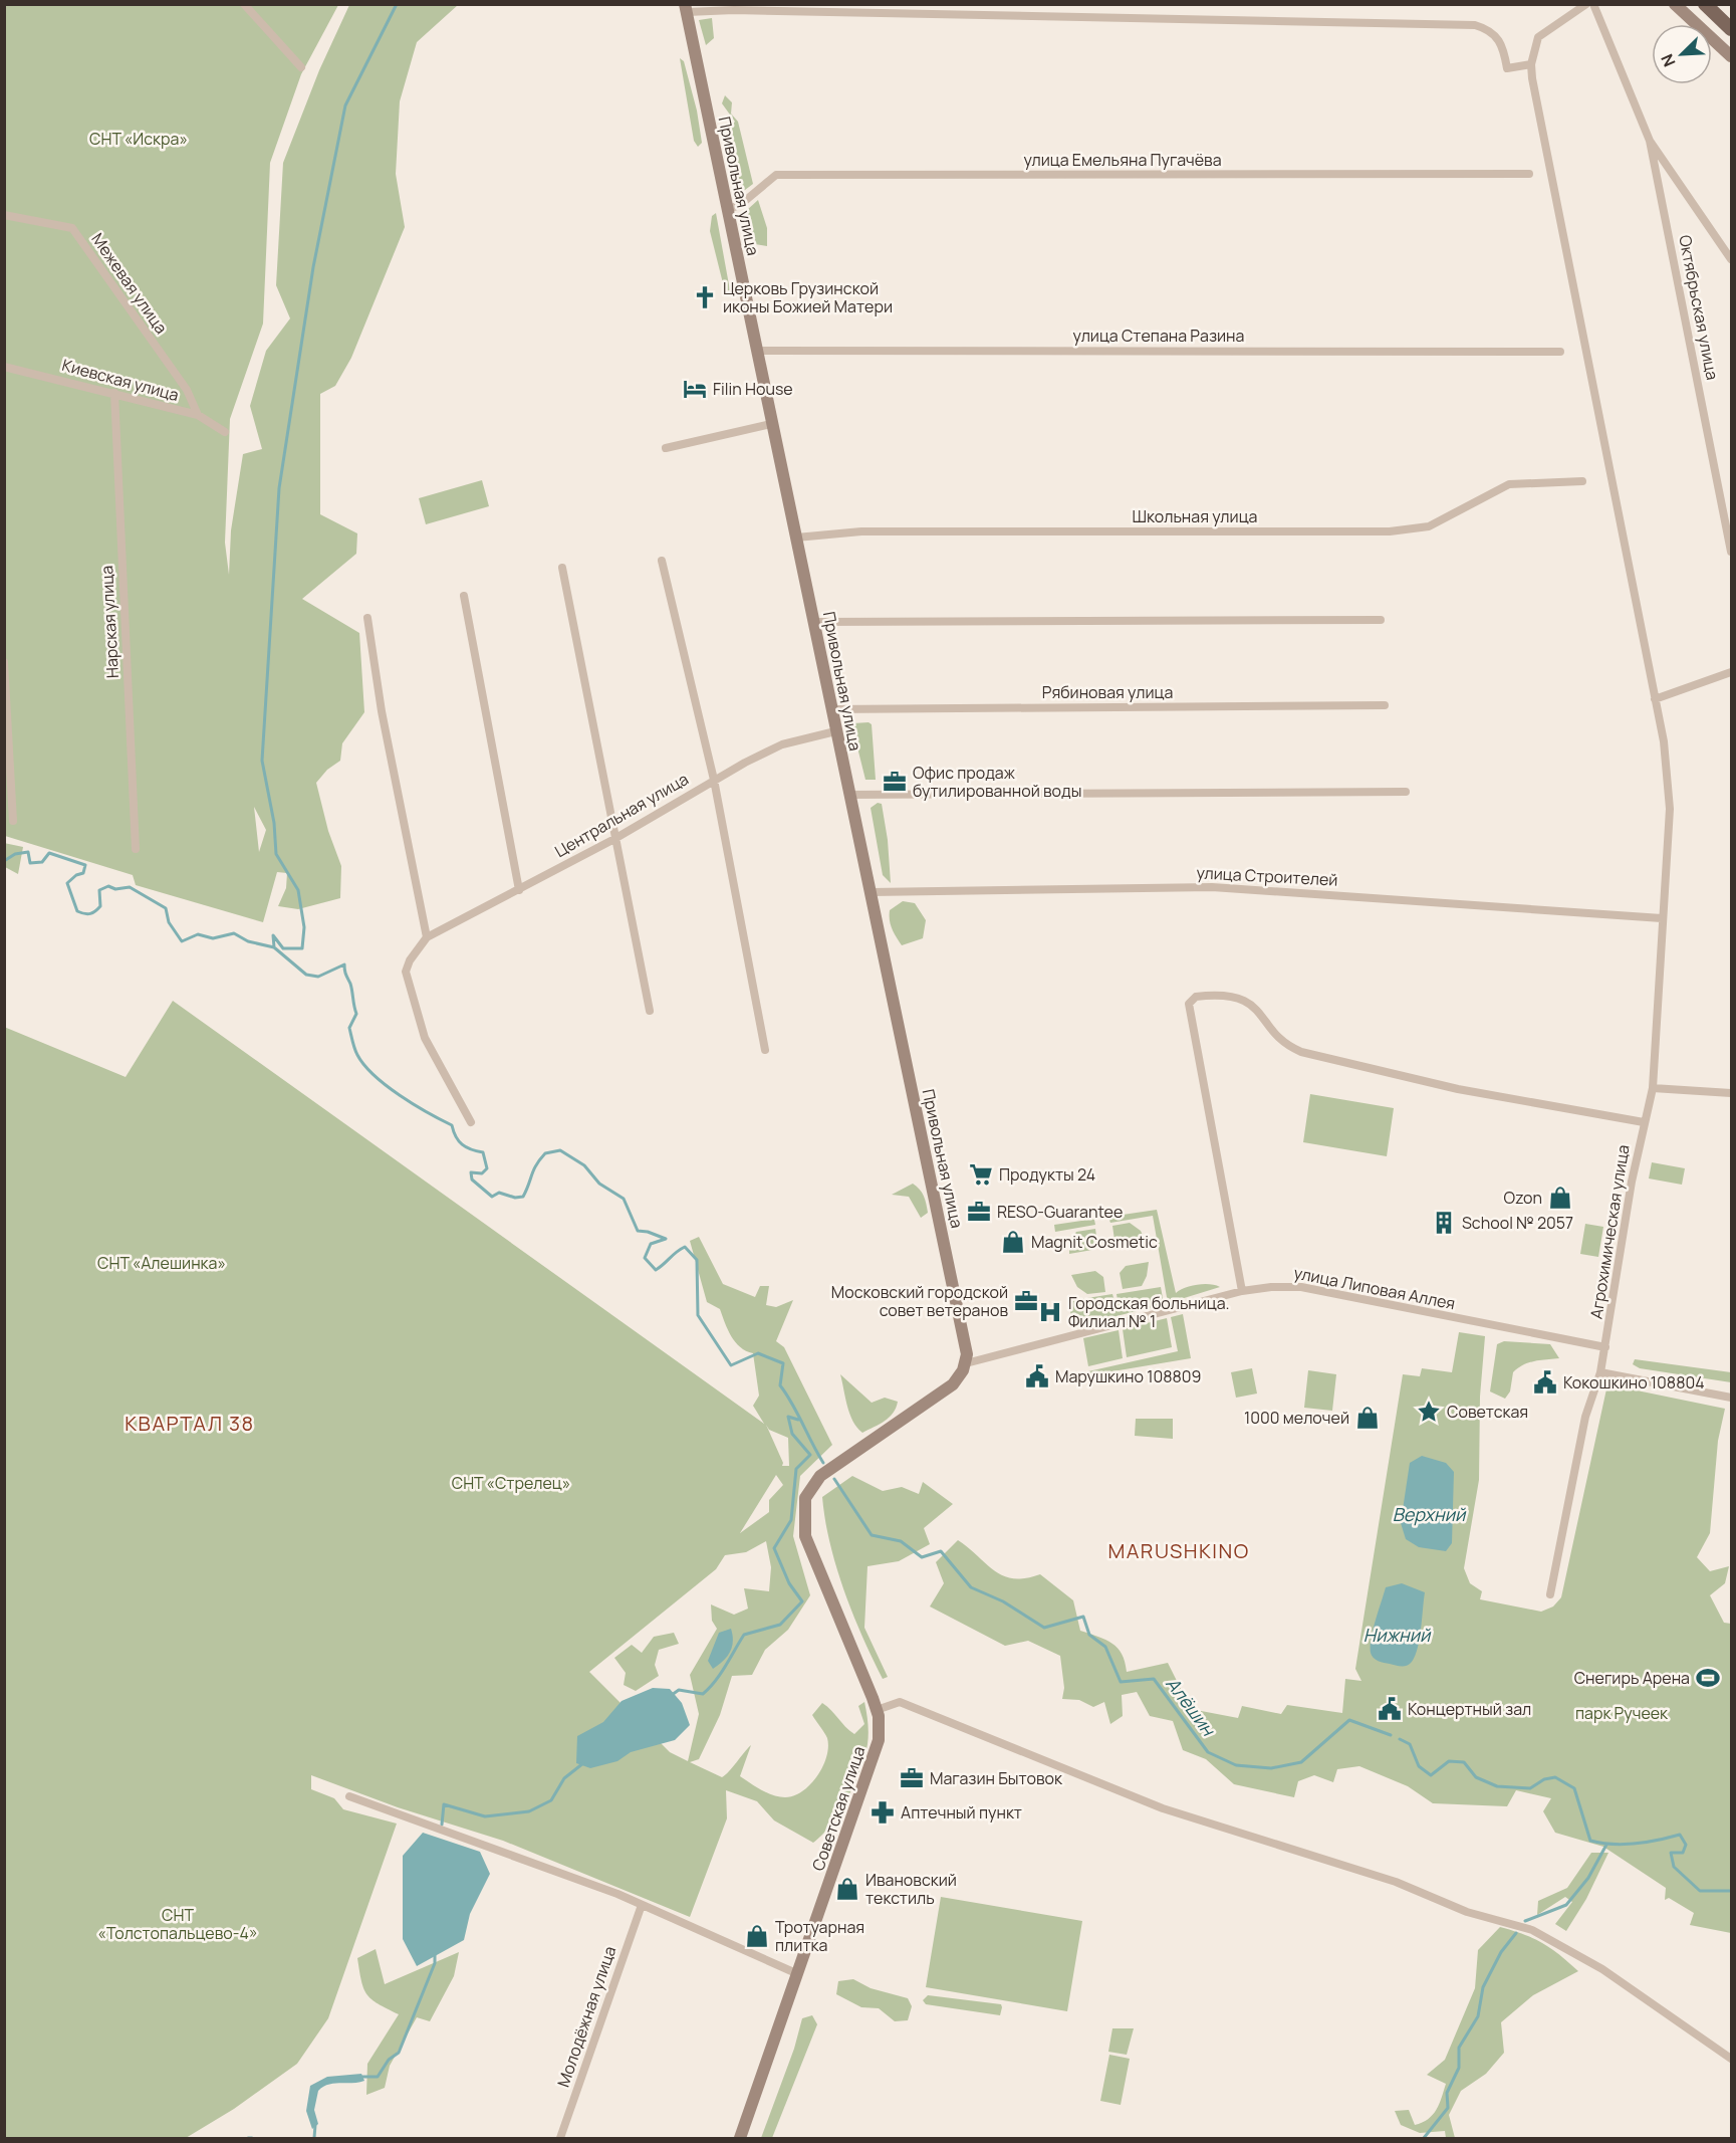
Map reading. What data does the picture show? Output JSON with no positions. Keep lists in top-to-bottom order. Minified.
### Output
{"streets":{"street":["улица Емельяна Пугачёва","Привольная улица","Межевая улица","Октябрьская улица","улица Степана Разина","Киевская улица","Школьная улица","Нарская улица","Рябиновая улица","Центральная улица","улица Строителей","Агрохимическая улица","улица Липовая Аллея","Советская улица","Молодёжная улица"]},"crossings":[["улица Емельяна Пугачёва","Привольная улица"],["Привольная улица","улица Степана Разина"],["Привольная улица","Школьная улица"],["Привольная улица","Рябиновая улица"],["Привольная улица","Центральная улица"],["Привольная улица","улица Строителей"],["Привольная улица","улица Липовая Аллея"],["Привольная улица","Советская улица"],["Межевая улица","Киевская улица"],["Киевская улица","Нарская улица"],["улица Строителей","Агрохимическая улица"],["Агрохимическая улица","улица Липовая Аллея"],["улица Липовая Аллея","Советская улица"]],"districts":["КВАРТАЛ 38","MARUSHKINO"],"water":["Верхний","Нижний","Алёшин"],"parks":["СНТ «Искра»","СНТ «Алешинка»","СНТ «Стрелец»","парк Ручеек","СНТ «Толстопальцево-4»"],"places":{"church":["Церковь Грузинской иконы Божией Матери"],"hotel":["Filin House"],"office":["Офис продаж бутилированной воды","RESO-Guarantee","Московский городской совет ветеранов","Магазин Бытовок"],"supermarket":["Продукты 24"],"shop":["Ozon","Magnit Cosmetic","1000 мелочей","Ивановский текстиль","Тротуарная плитка"],"building":["School № 2057"],"hospital":["Городская больница. Филиал № 1"],"public building":["Марушкино 108809","Кокошкино 108804","Концертный зал"],"place":["Советская"],"sports":["Снегирь Арена"],"pharmacy":["Аптечный пункт"]},"north":"bottom left"}
